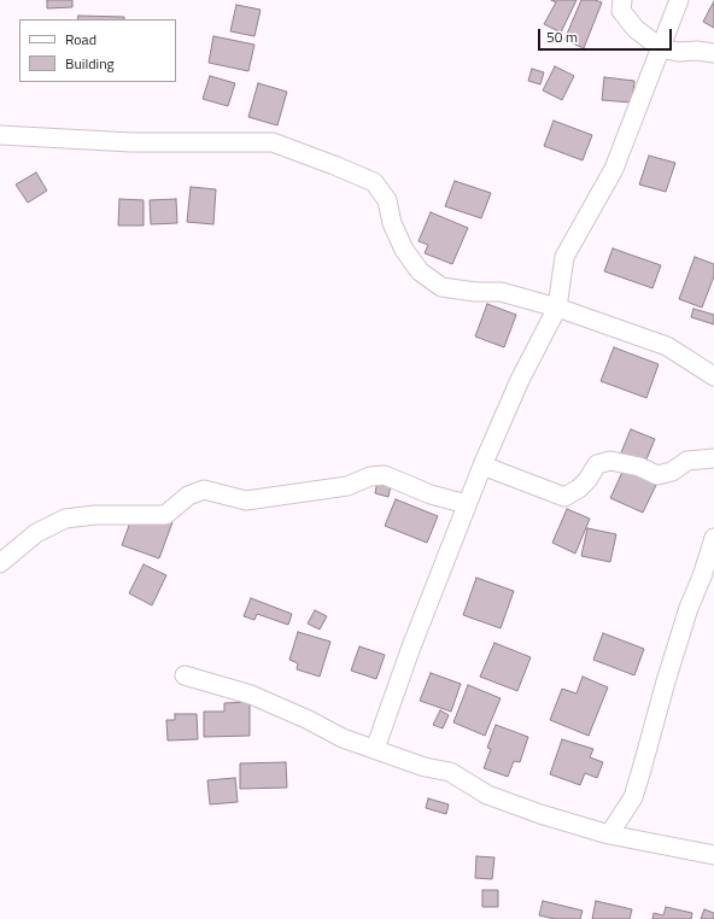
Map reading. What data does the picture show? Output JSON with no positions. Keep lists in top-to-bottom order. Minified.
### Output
{"legend":["Road","Building"],"scale_bar":"50 m"}
